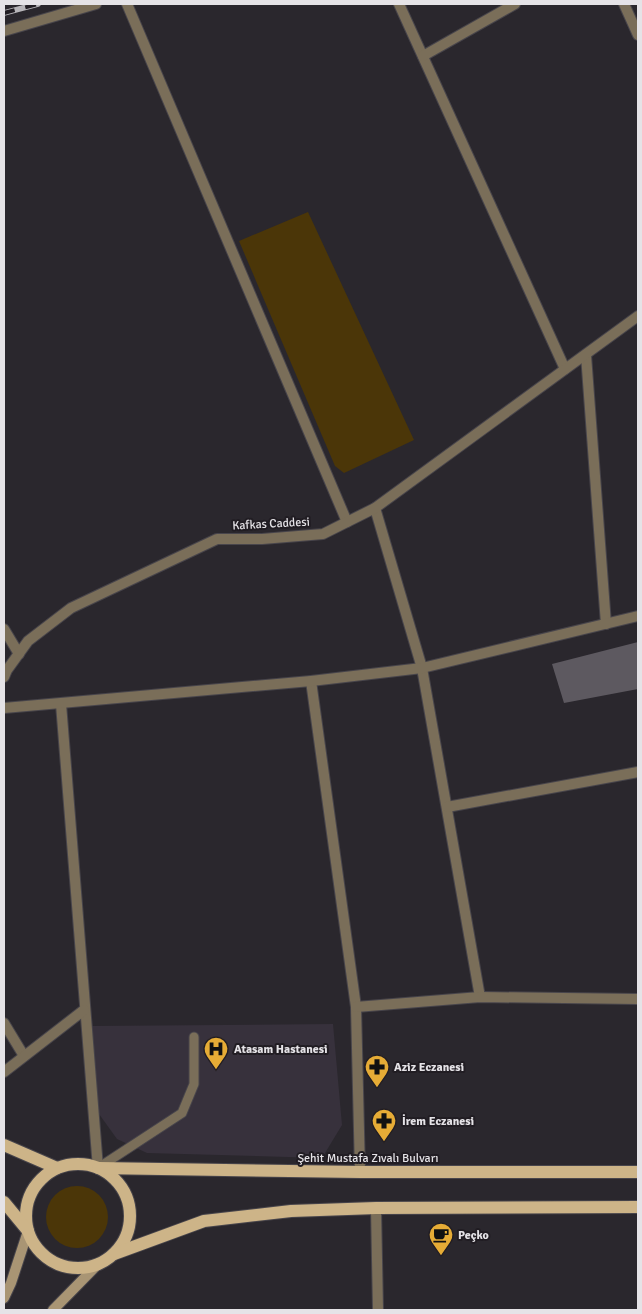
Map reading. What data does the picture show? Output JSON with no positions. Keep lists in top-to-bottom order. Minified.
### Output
{"streets":{"main road":["Şehit Mustafa Zıvalı Bulvarı"],"street":["Kafkas Caddesi"]},"places":{"hospital":["Atasam Hastanesi"],"pharmacy":["Aziz Eczanesi","İrem Eczanesi"],"cafe":["Peçko"]}}
